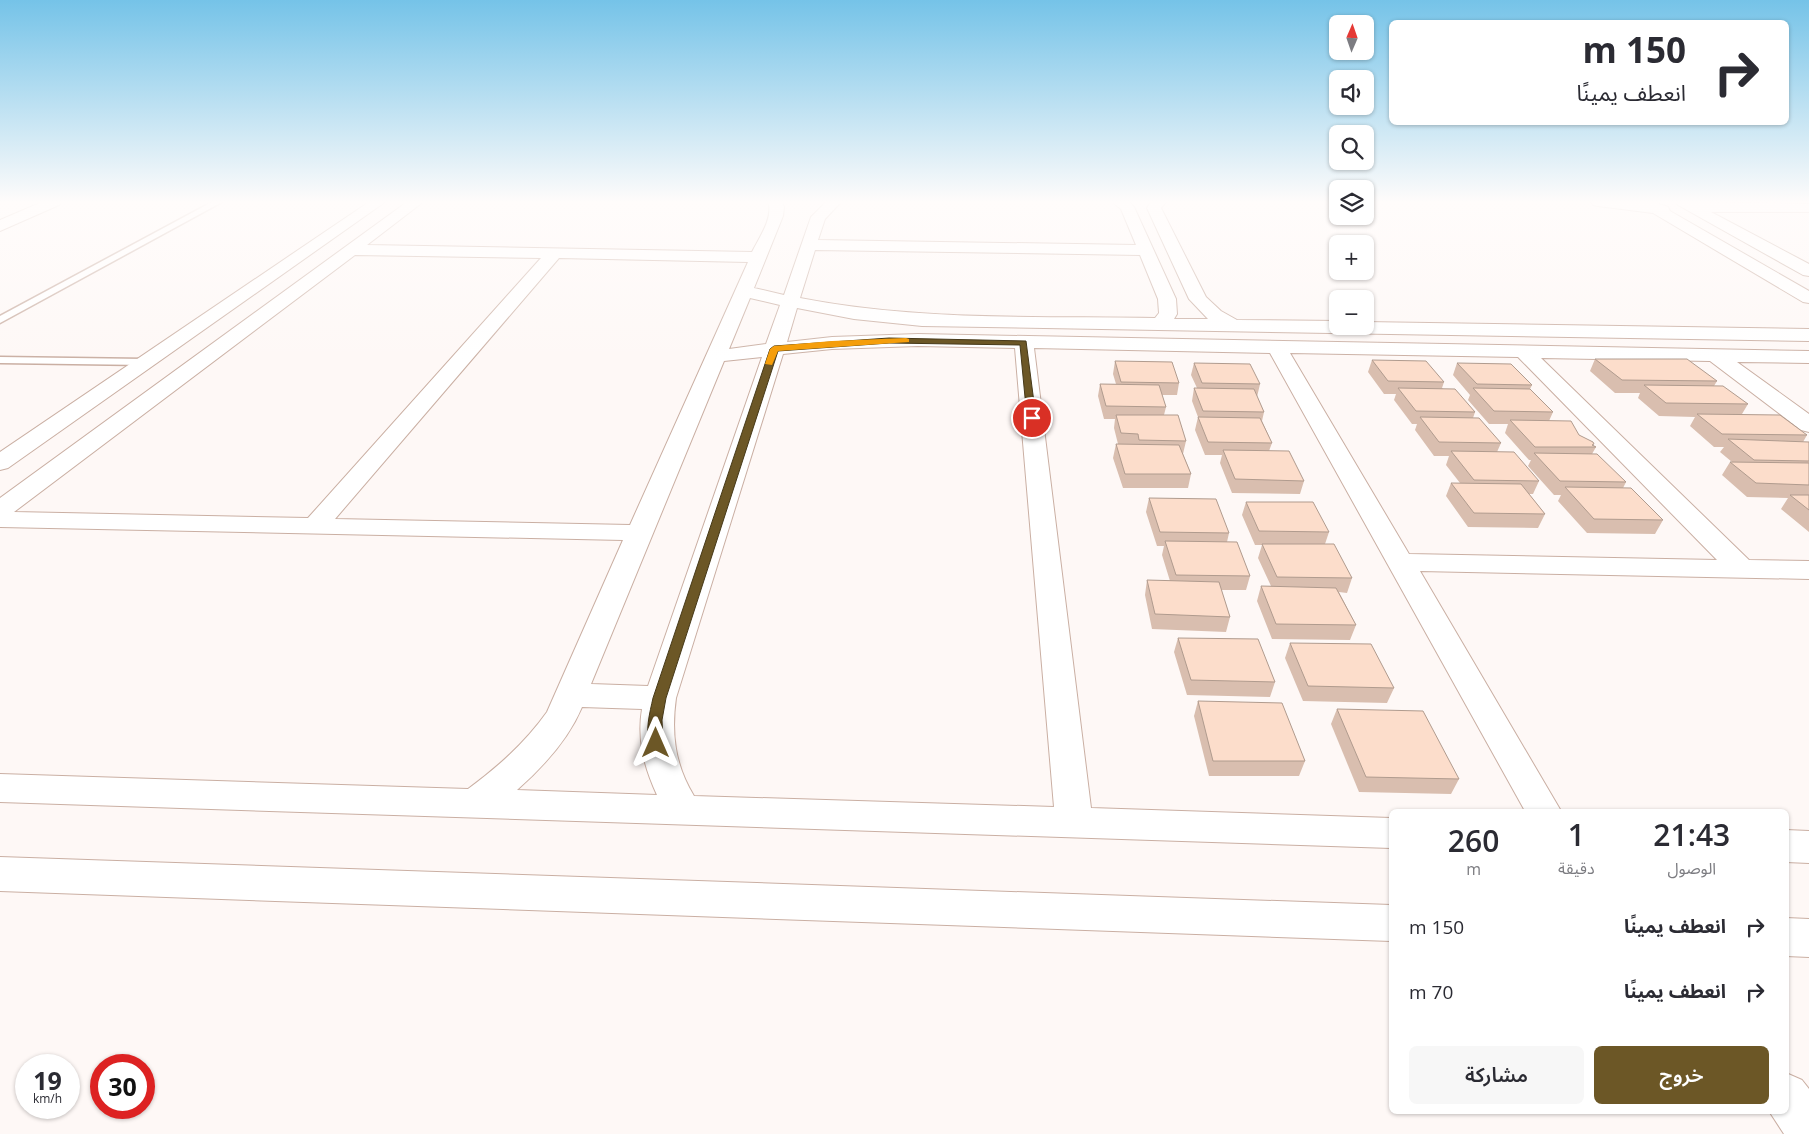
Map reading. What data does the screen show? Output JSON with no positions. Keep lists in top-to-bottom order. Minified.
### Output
{"north":"top","page":{"map_buttons":["+","−"],"turn":["150 m","انعطف يمينًا"],"eta":["21:43","الوصول","1","دقيقة","260","m"],"list":[{"name":"انعطف يمينًا","value":"150 m"},{"name":"انعطف يمينًا","value":"70 m"}],"buttons":["خروج","مشاركة"],"speed":"19 km/h","limit":"30"}}
